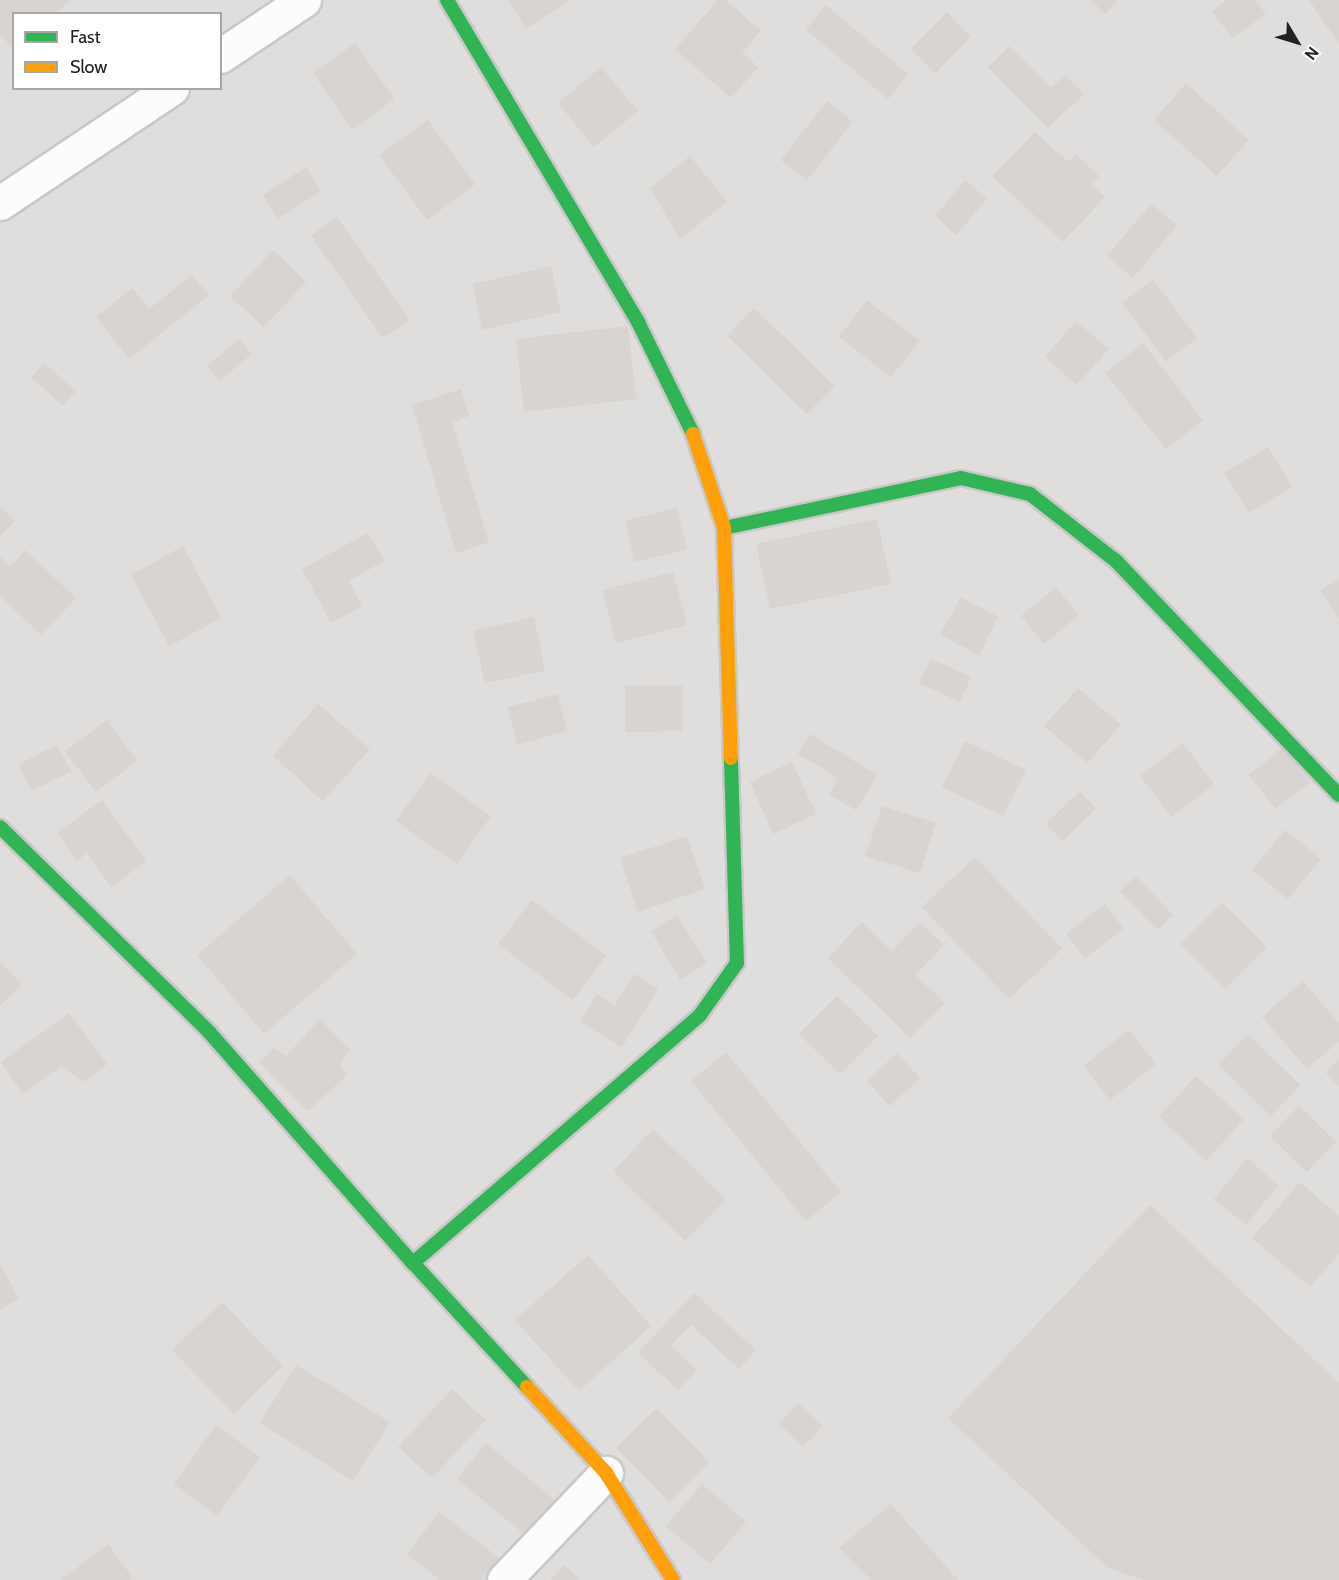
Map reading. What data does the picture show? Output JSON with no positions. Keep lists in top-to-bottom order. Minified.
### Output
{"legend":["Fast","Slow"],"north":"bottom right"}
